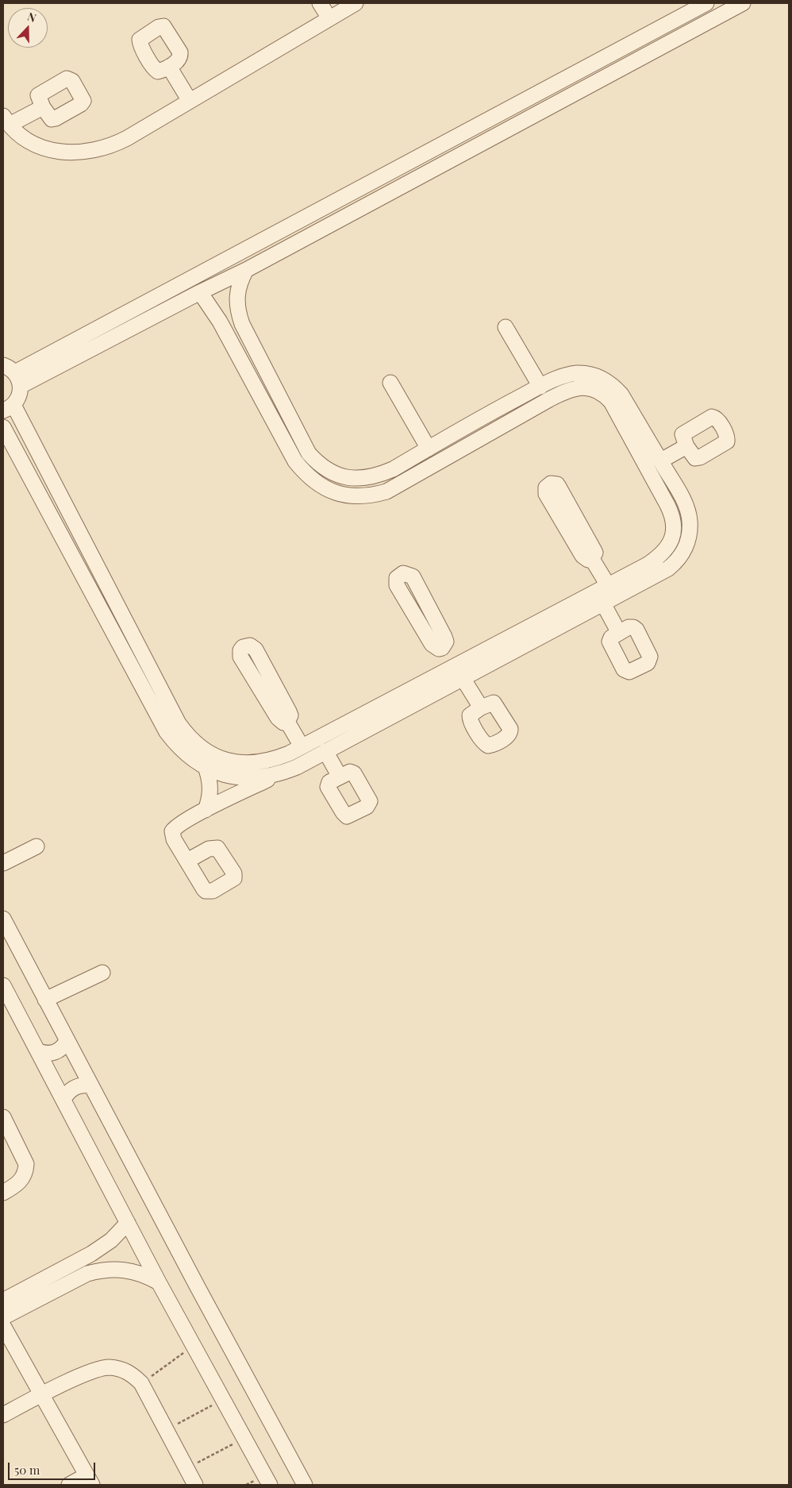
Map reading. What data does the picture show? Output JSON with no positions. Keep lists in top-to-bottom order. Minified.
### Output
{"scale_bar":"50 m","north":"top"}
